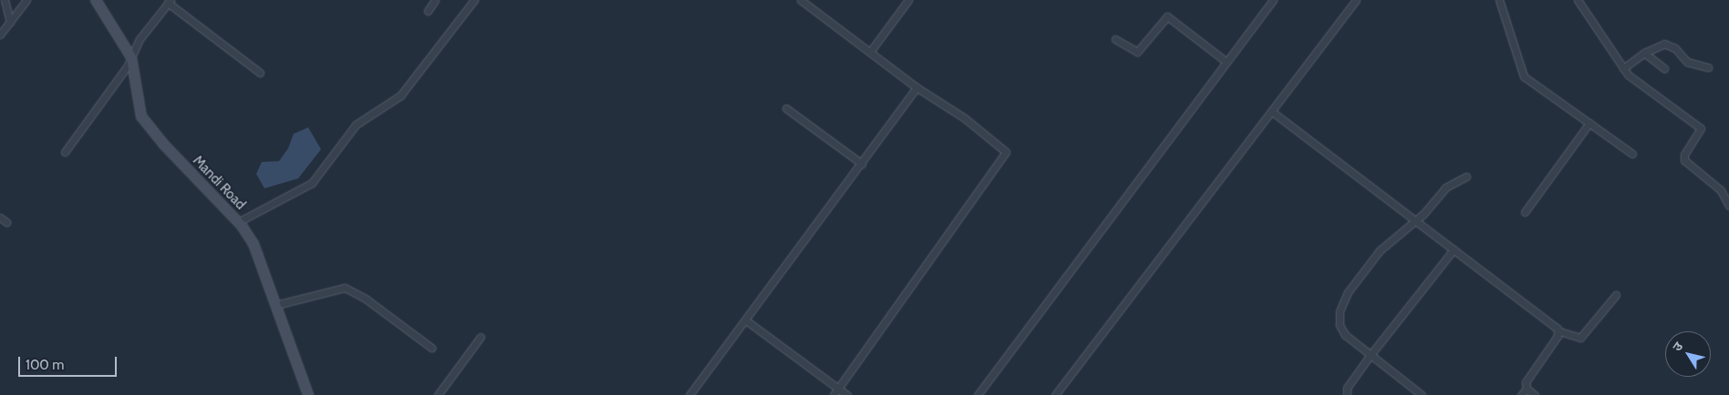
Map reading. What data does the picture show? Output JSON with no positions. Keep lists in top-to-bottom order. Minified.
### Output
{"streets":{"street":["Mandi Road"]},"scale_bar":"100 m","north":"top left"}
